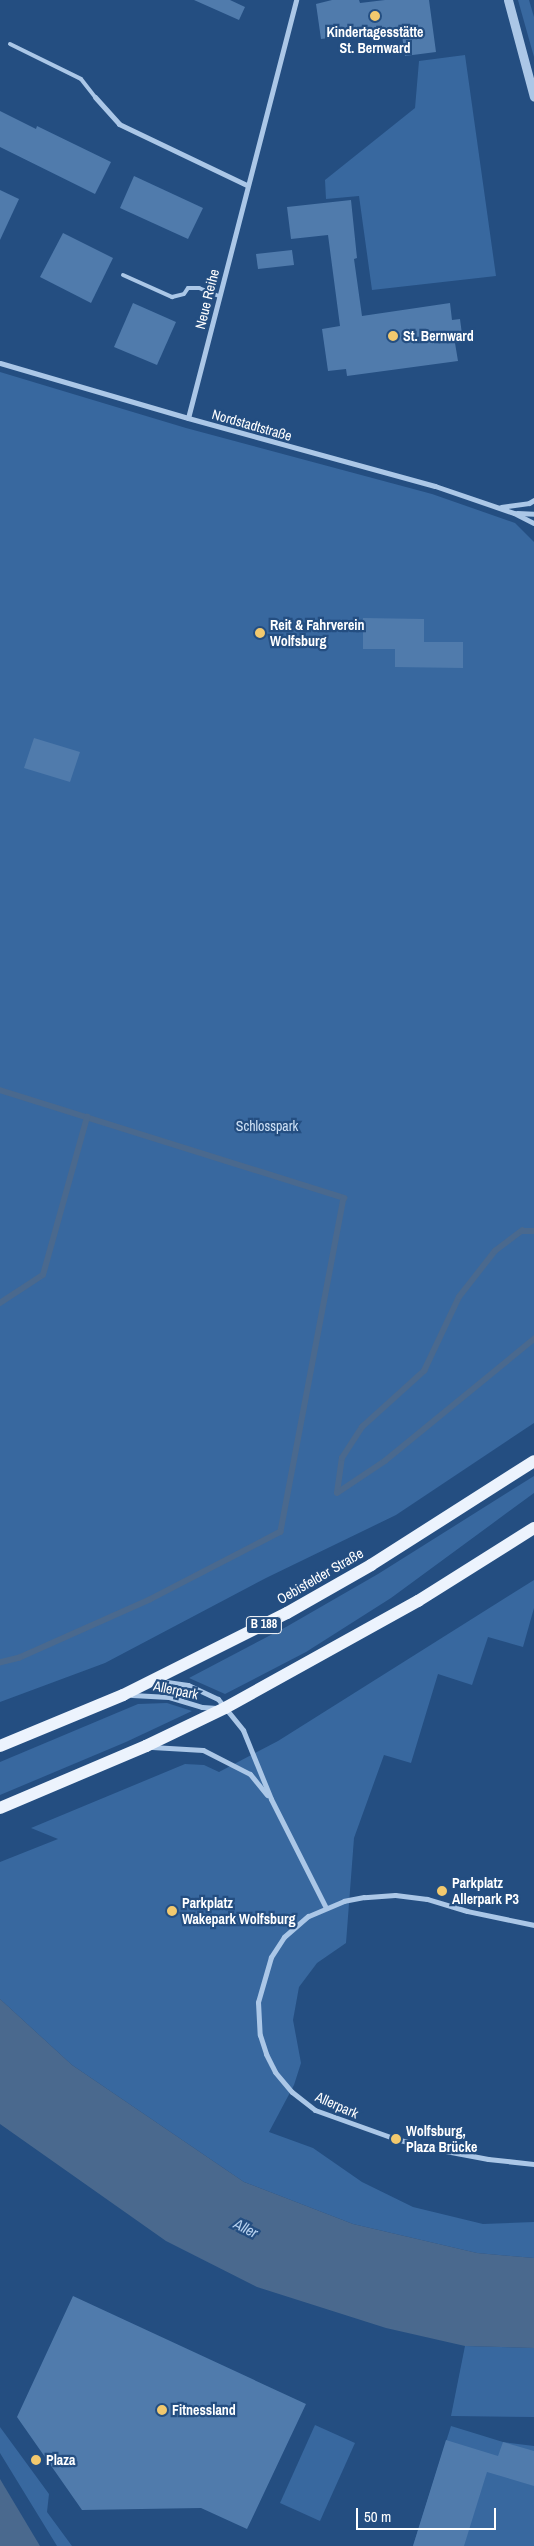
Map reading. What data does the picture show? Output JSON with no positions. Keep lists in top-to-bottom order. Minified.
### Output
{"streets":{"main road":["Oebisfelder Straße","B 188"],"street":["Neue Reihe","Nordstadtstraße","Allerpark"]},"crossings":[["Neue Reihe","Nordstadtstraße"],["Oebisfelder Straße","Allerpark"]],"water":["Aller"],"parks":["Schlosspark"],"places":["Kindertagesstätte St. Bernward","St. Bernward","Reit & Fahrverein Wolfsburg","Parkplatz Allerpark P3","Parkplatz Wakepark Wolfsburg","Wolfsburg, Plaza Brücke","Fitnessland","Plaza"],"scale_bar":"50 m"}
